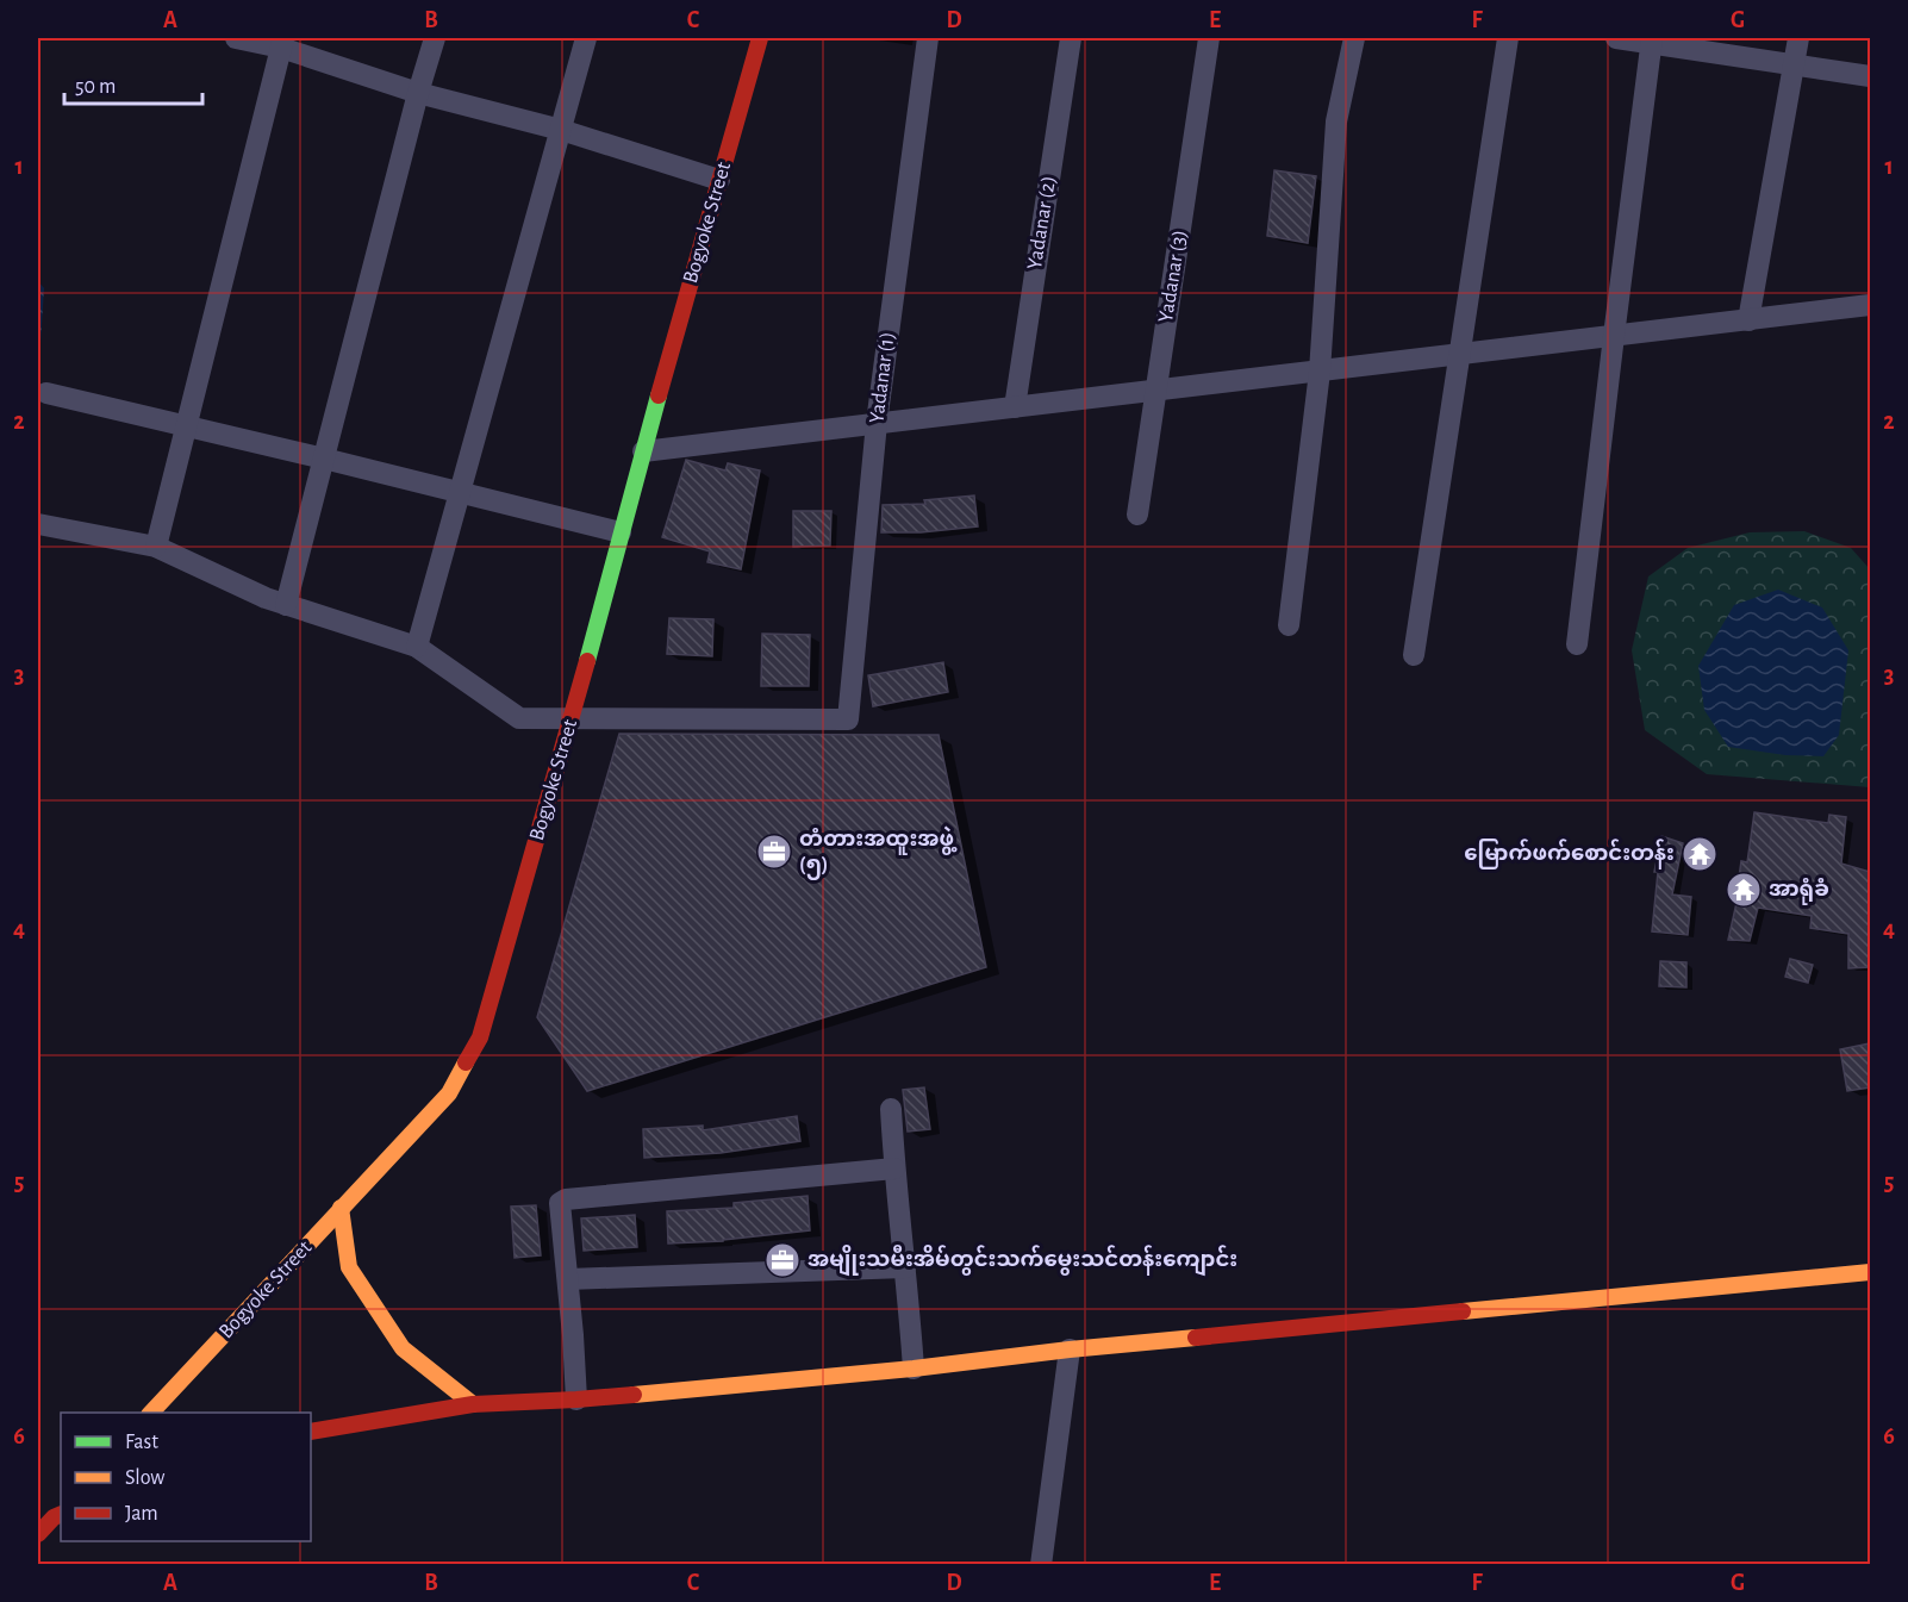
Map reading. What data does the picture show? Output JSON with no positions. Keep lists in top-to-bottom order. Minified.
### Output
{"streets":{"main road":["Bogyoke Street"],"street":["Yadanar (2)","Yadanar (3)","Yadanar (1)"]},"crossings":[["Bogyoke Street","Yadanar (1)"]],"places":{"office":["တံတားအထူးအဖွဲ့ (၅)","အမျိုးသမီးအိမ်တွင်းသက်မွေးသင်တန်းကျောင်း"],"temple":["မြောက်ဖက်စောင်းတန်း","အာရုံခံ"]},"legend":["Fast","Slow","Jam"],"scale_bar":"50 m","grid":{"columns":["A","B","C","D","E","F","G"],"rows":["1","2","3","4","5","6"]}}
